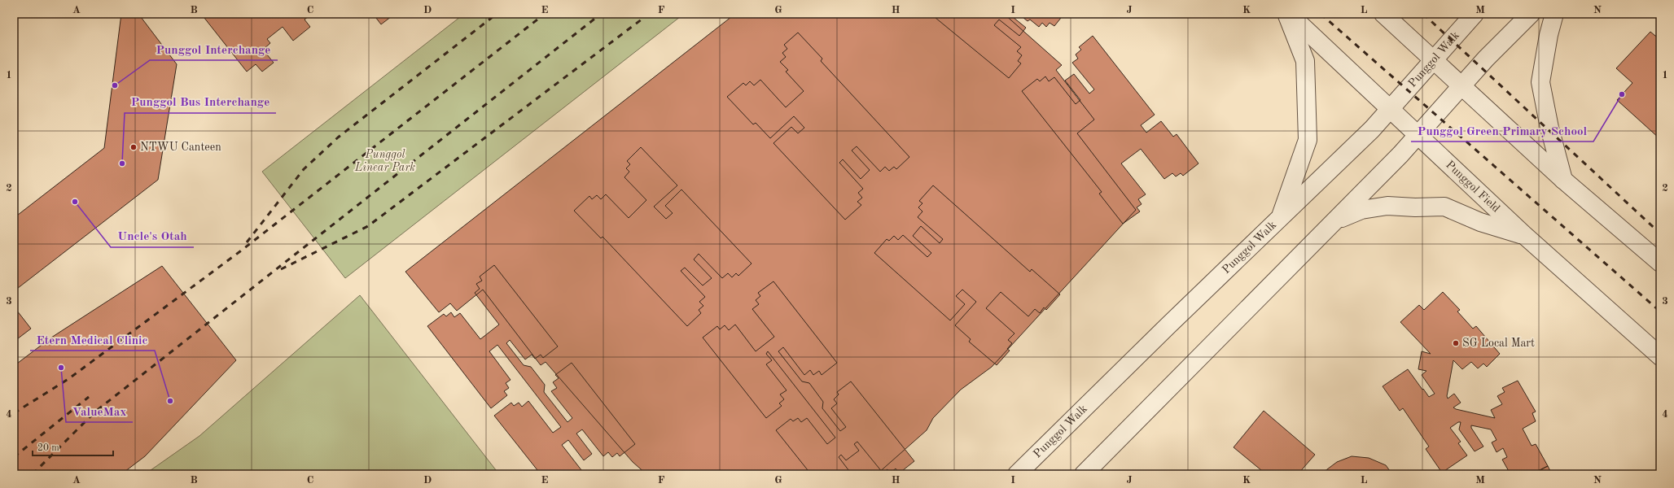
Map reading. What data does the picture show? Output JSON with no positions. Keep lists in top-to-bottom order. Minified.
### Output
{"streets":{"street":["Punggol Walk","Punggol Field"]},"crossings":[["Punggol Walk","Punggol Field"]],"parks":["Punggol Linear Park"],"places":["Punggol Interchange","Punggol Green Primary School","NTWU Canteen","Punggol Bus Interchange","Uncle's Otah","SG Local Mart","ValueMax","Etern Medical Clinic"],"scale_bar":"20 m","grid":{"columns":["A","B","C","D","E","F","G","H","I","J","K","L","M","N"],"rows":["1","2","3","4"]}}
